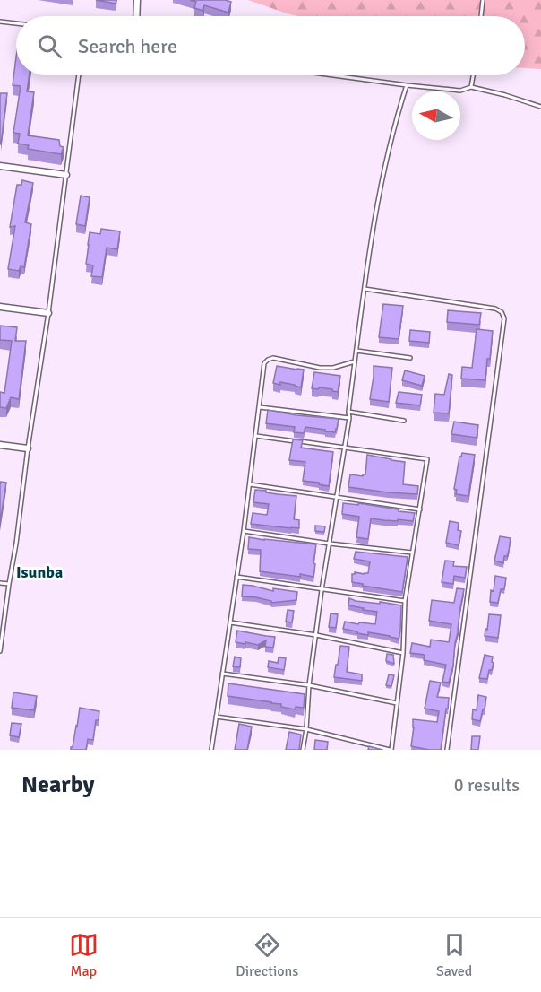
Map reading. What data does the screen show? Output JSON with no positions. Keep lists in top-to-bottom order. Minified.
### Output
{"districts":["Isunba"],"north":"left","page":{"search":"Search here","heading":["Nearby","0 results"],"nav":["Map","Directions","Saved"]}}
